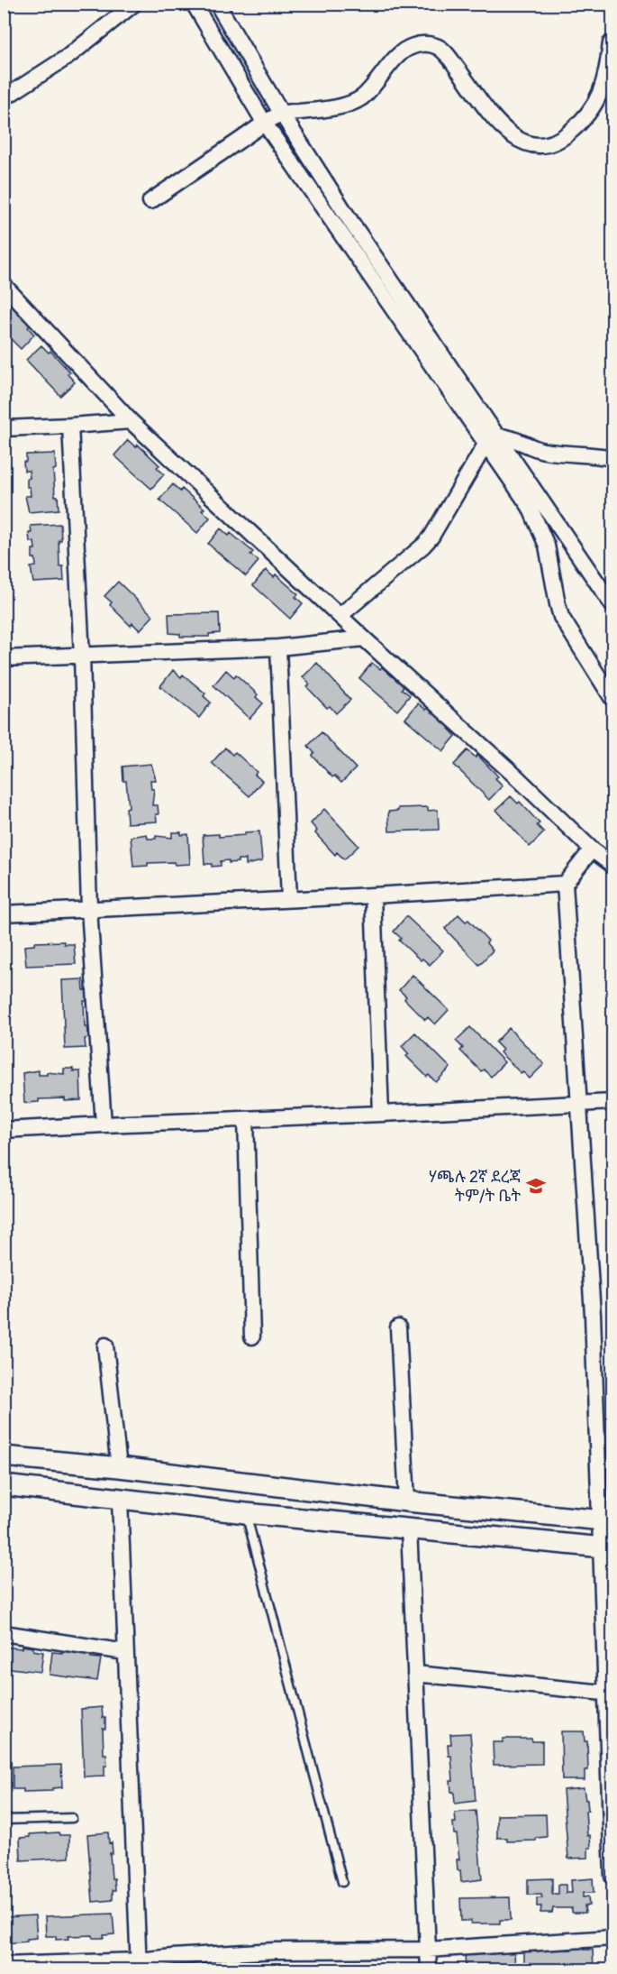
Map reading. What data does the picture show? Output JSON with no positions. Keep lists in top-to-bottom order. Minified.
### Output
{"places":{"school or university":["ሃጫሉ 2ኛ ደረጃ ትም/ት ቤት"]}}
